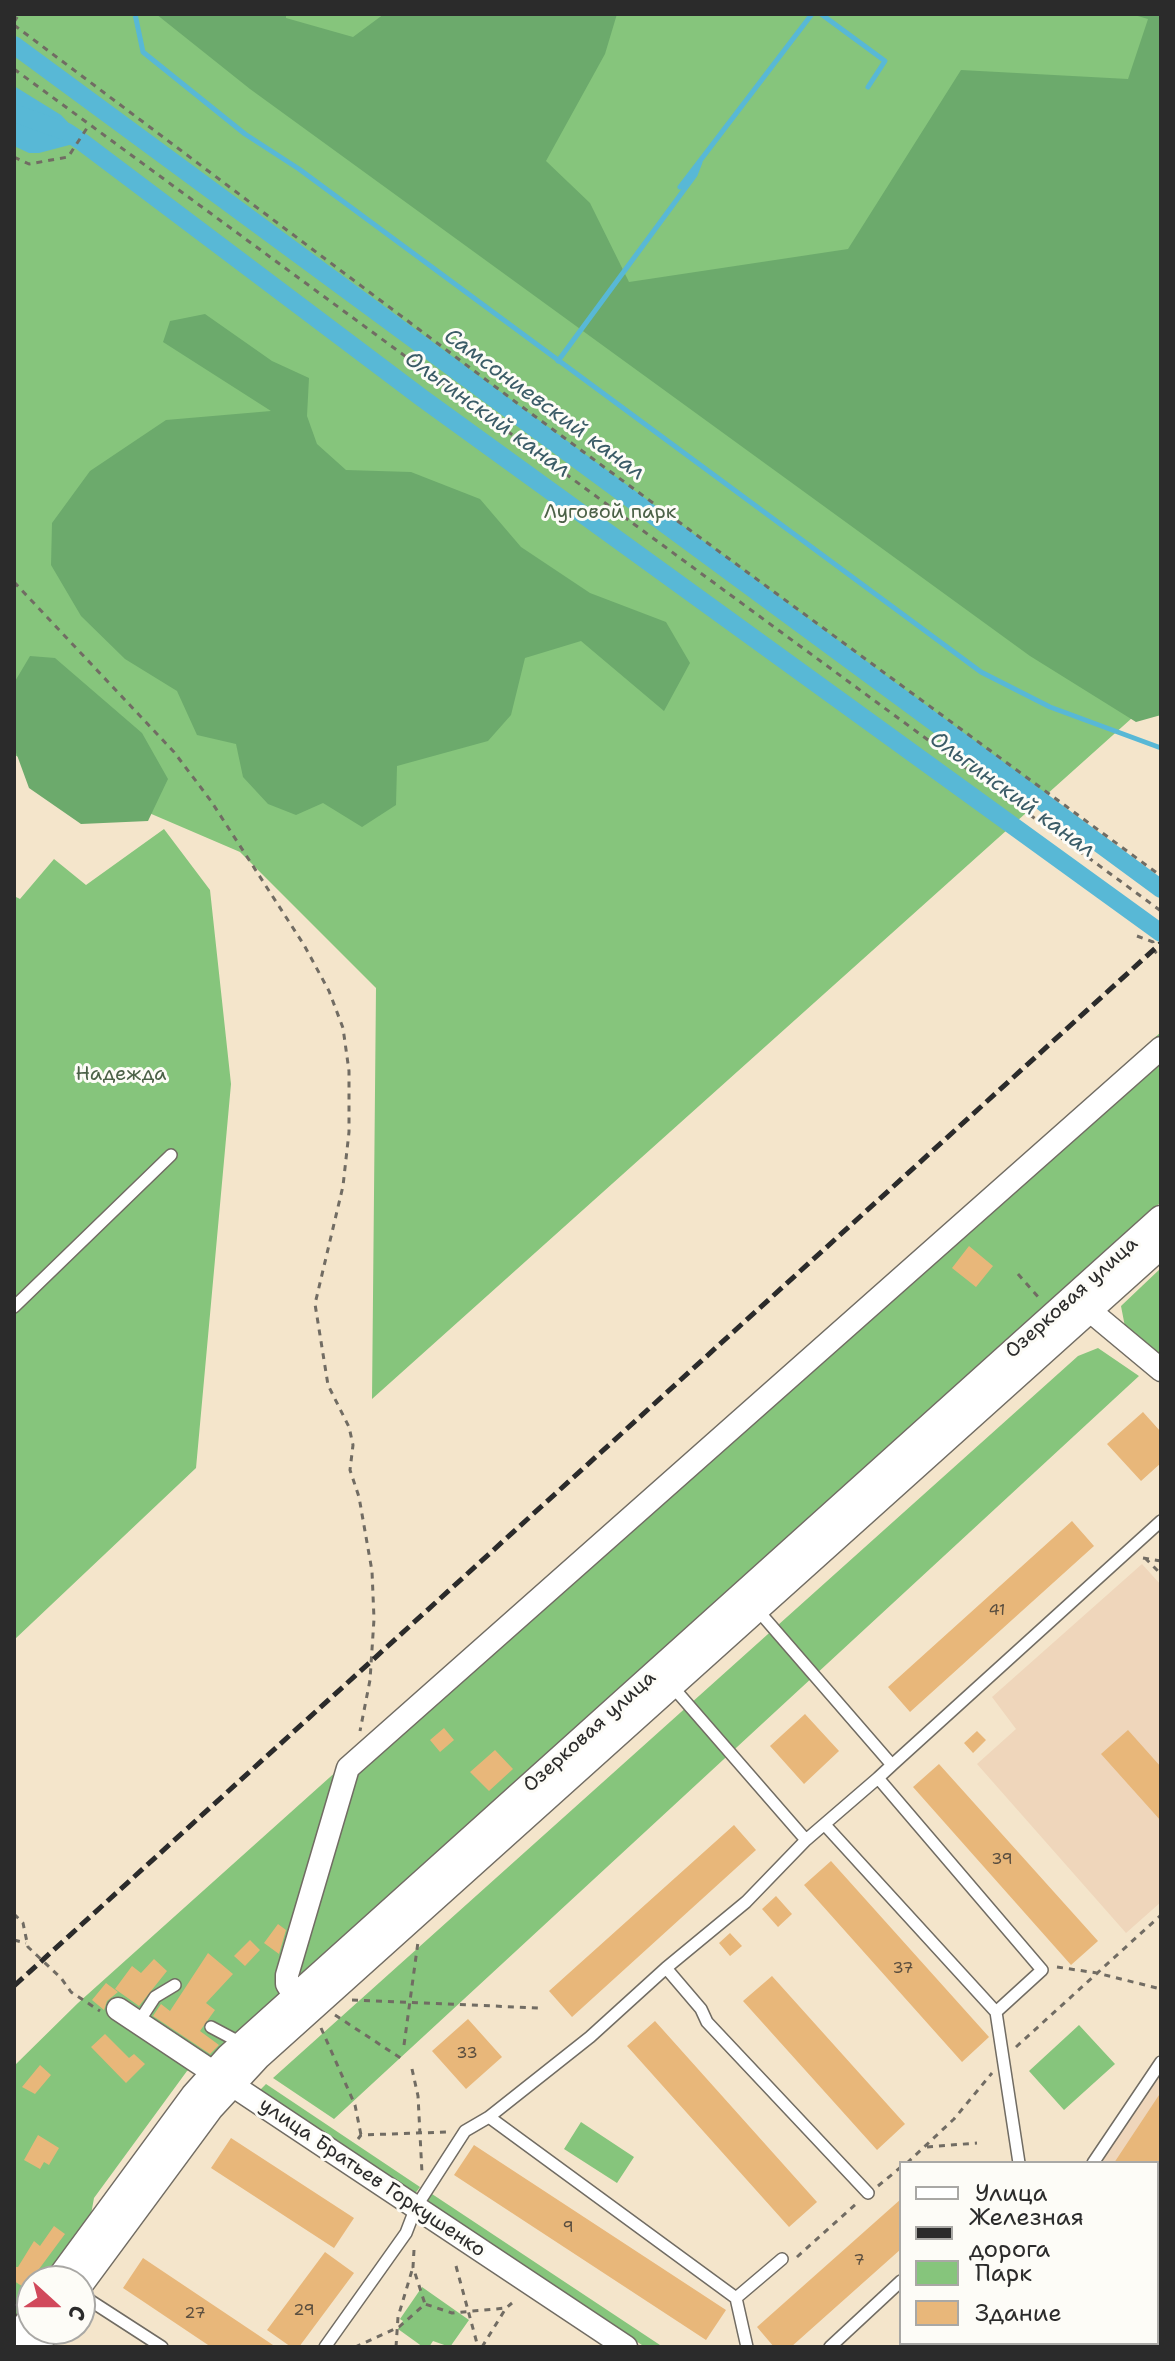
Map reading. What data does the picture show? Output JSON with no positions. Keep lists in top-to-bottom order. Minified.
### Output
{"streets":{"street":["Озерковая улица","улица Братьев Горкушенко"]},"crossings":[["Озерковая улица","улица Братьев Горкушенко"]],"water":["Самсониевский канал","Ольгинский канал"],"parks":["Луговой парк","Надежда"],"house_numbers":["41","39","37","33","9","7","29","27"],"legend":["Улица","Железная дорога","Парк","Здание"],"north":"right"}
